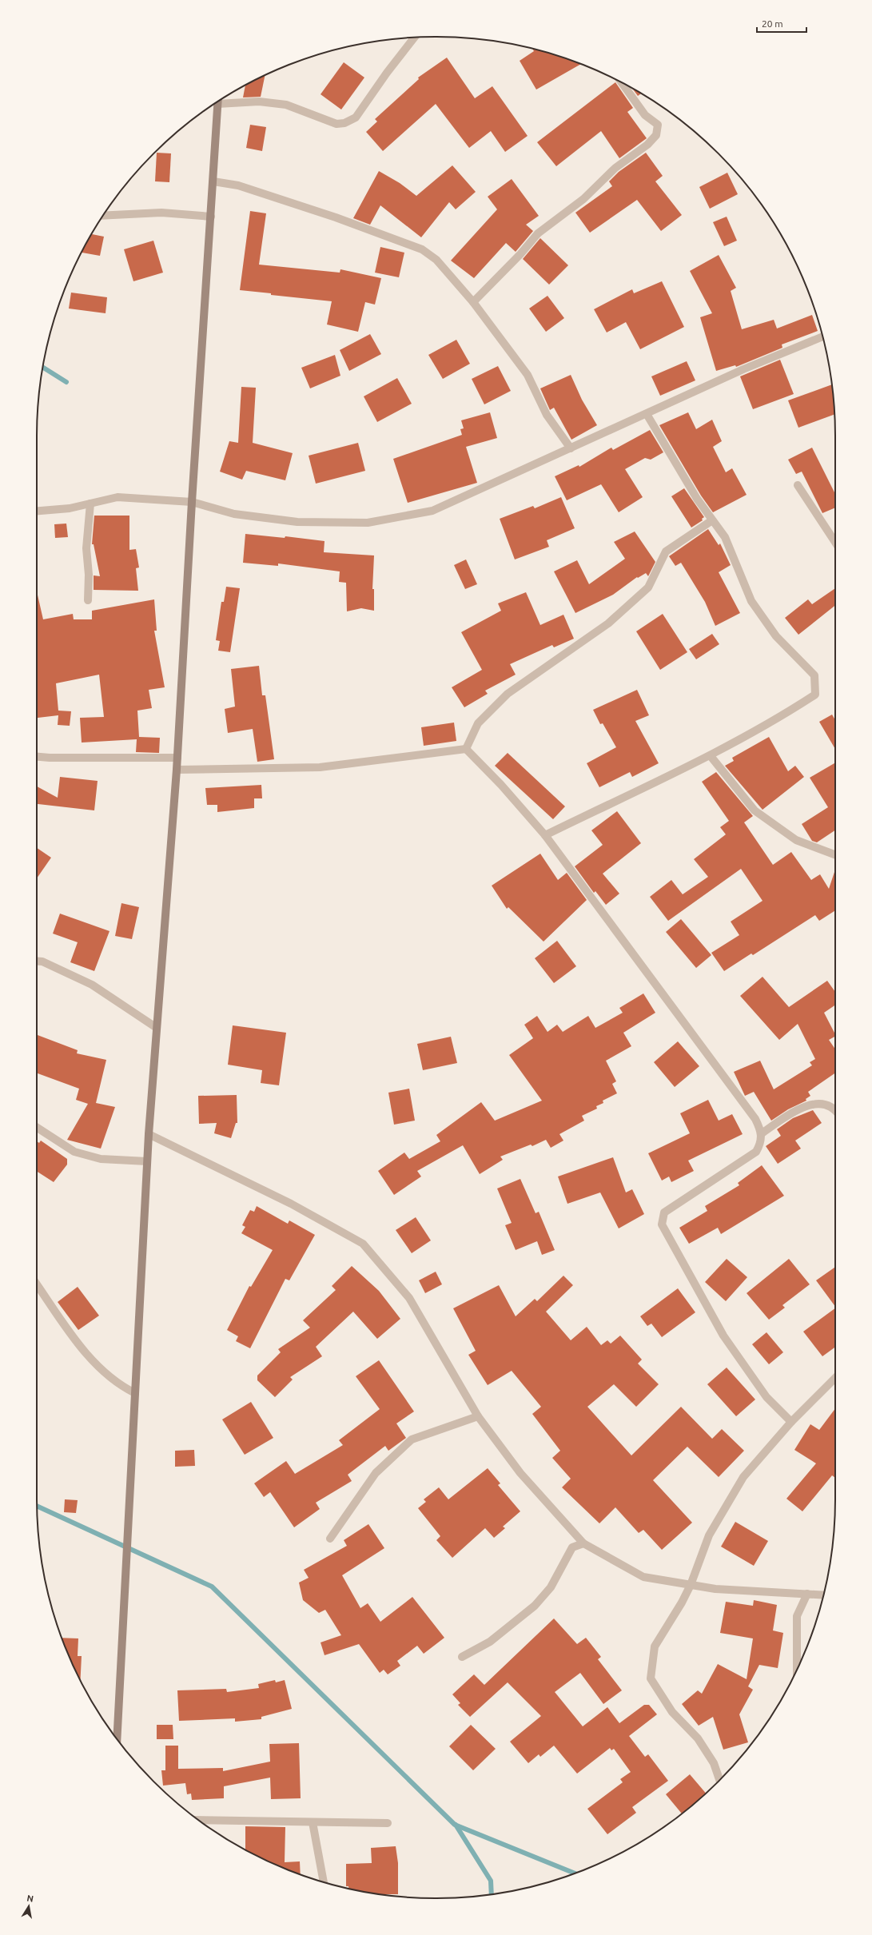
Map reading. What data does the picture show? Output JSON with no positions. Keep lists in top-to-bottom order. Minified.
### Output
{"scale_bar":"20 m","north":"top"}
